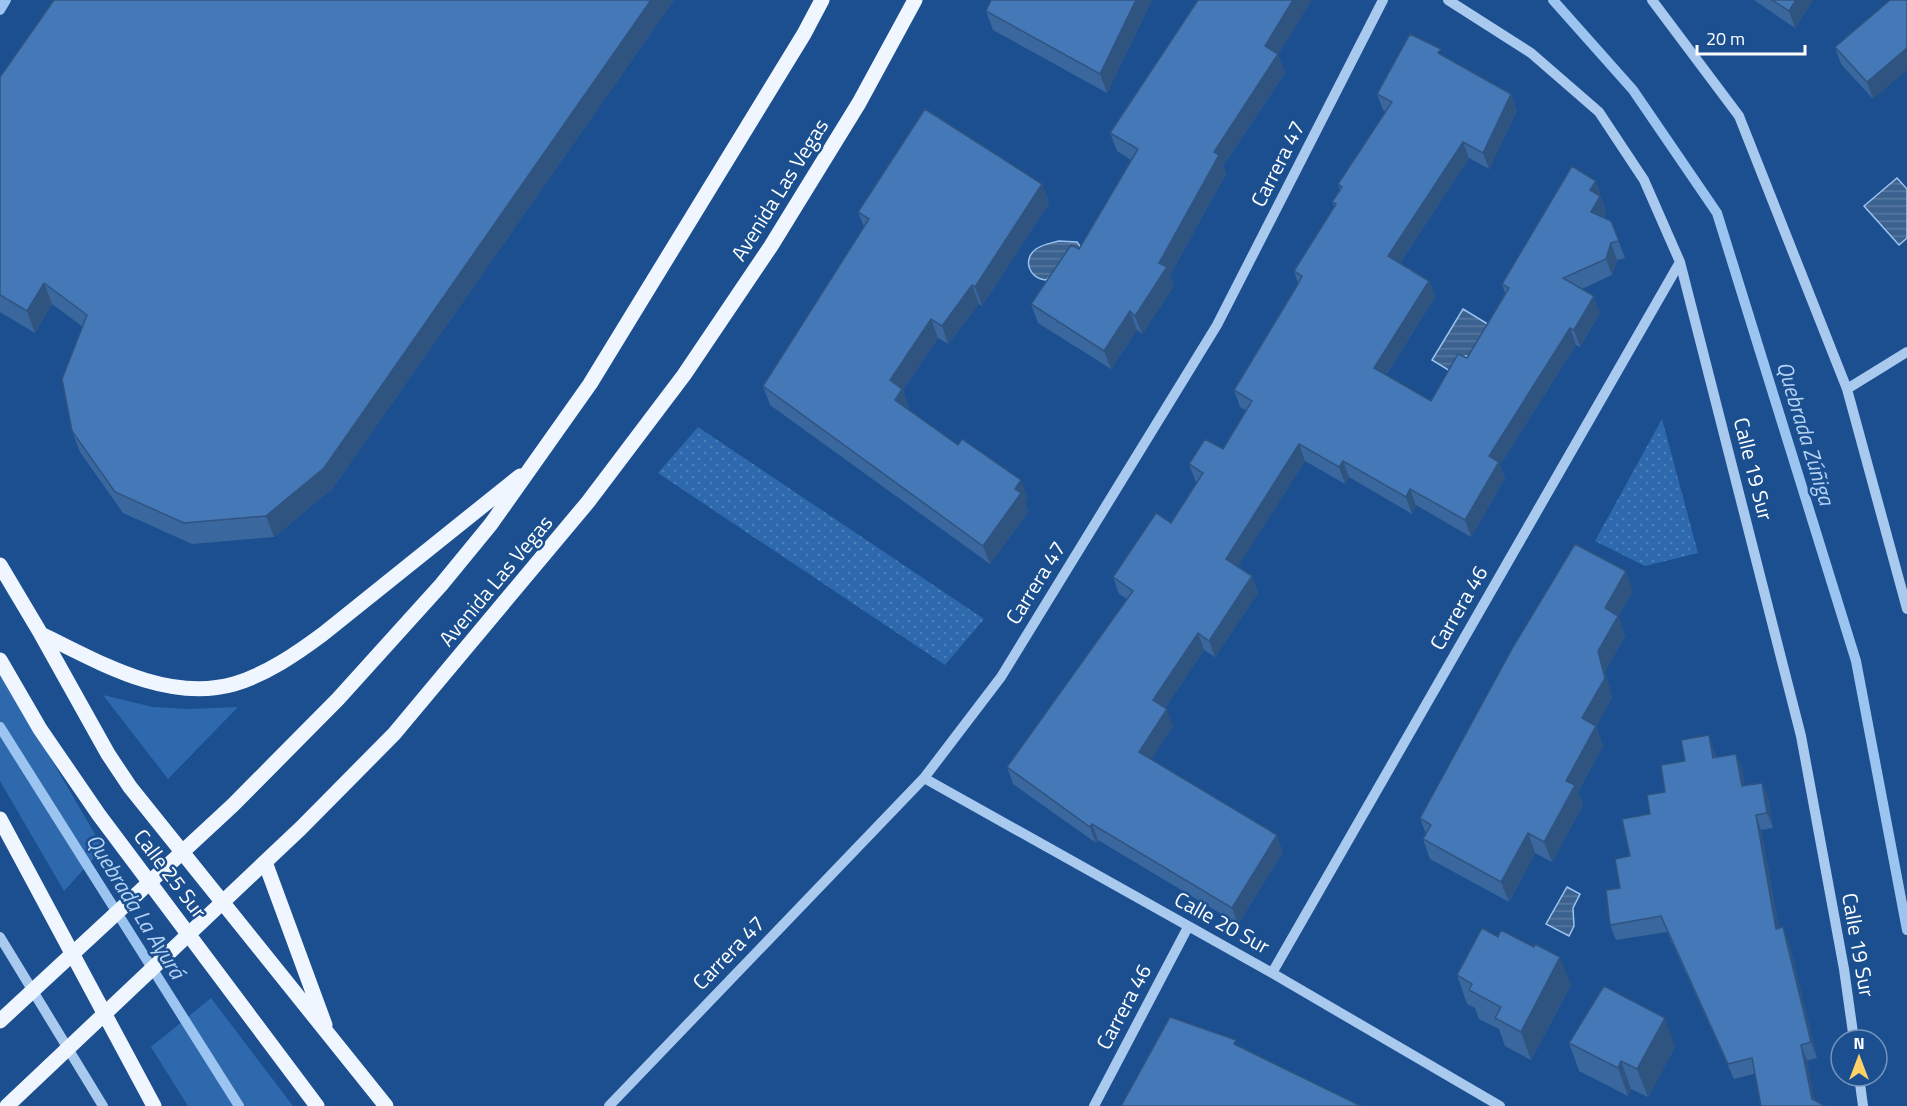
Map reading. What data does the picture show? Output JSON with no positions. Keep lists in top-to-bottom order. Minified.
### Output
{"streets":{"main road":["Avenida Las Vegas","Calle 25 Sur"],"street":["Carrera 47","Calle 19 Sur","Carrera 46","Calle 20 Sur"]},"crossings":[["Carrera 47","Calle 20 Sur"],["Calle 19 Sur","Carrera 46"],["Carrera 46","Calle 20 Sur"]],"water":["Quebrada Zúñiga","Quebrada La Ayurá"],"scale_bar":"20 m","north":"top"}
